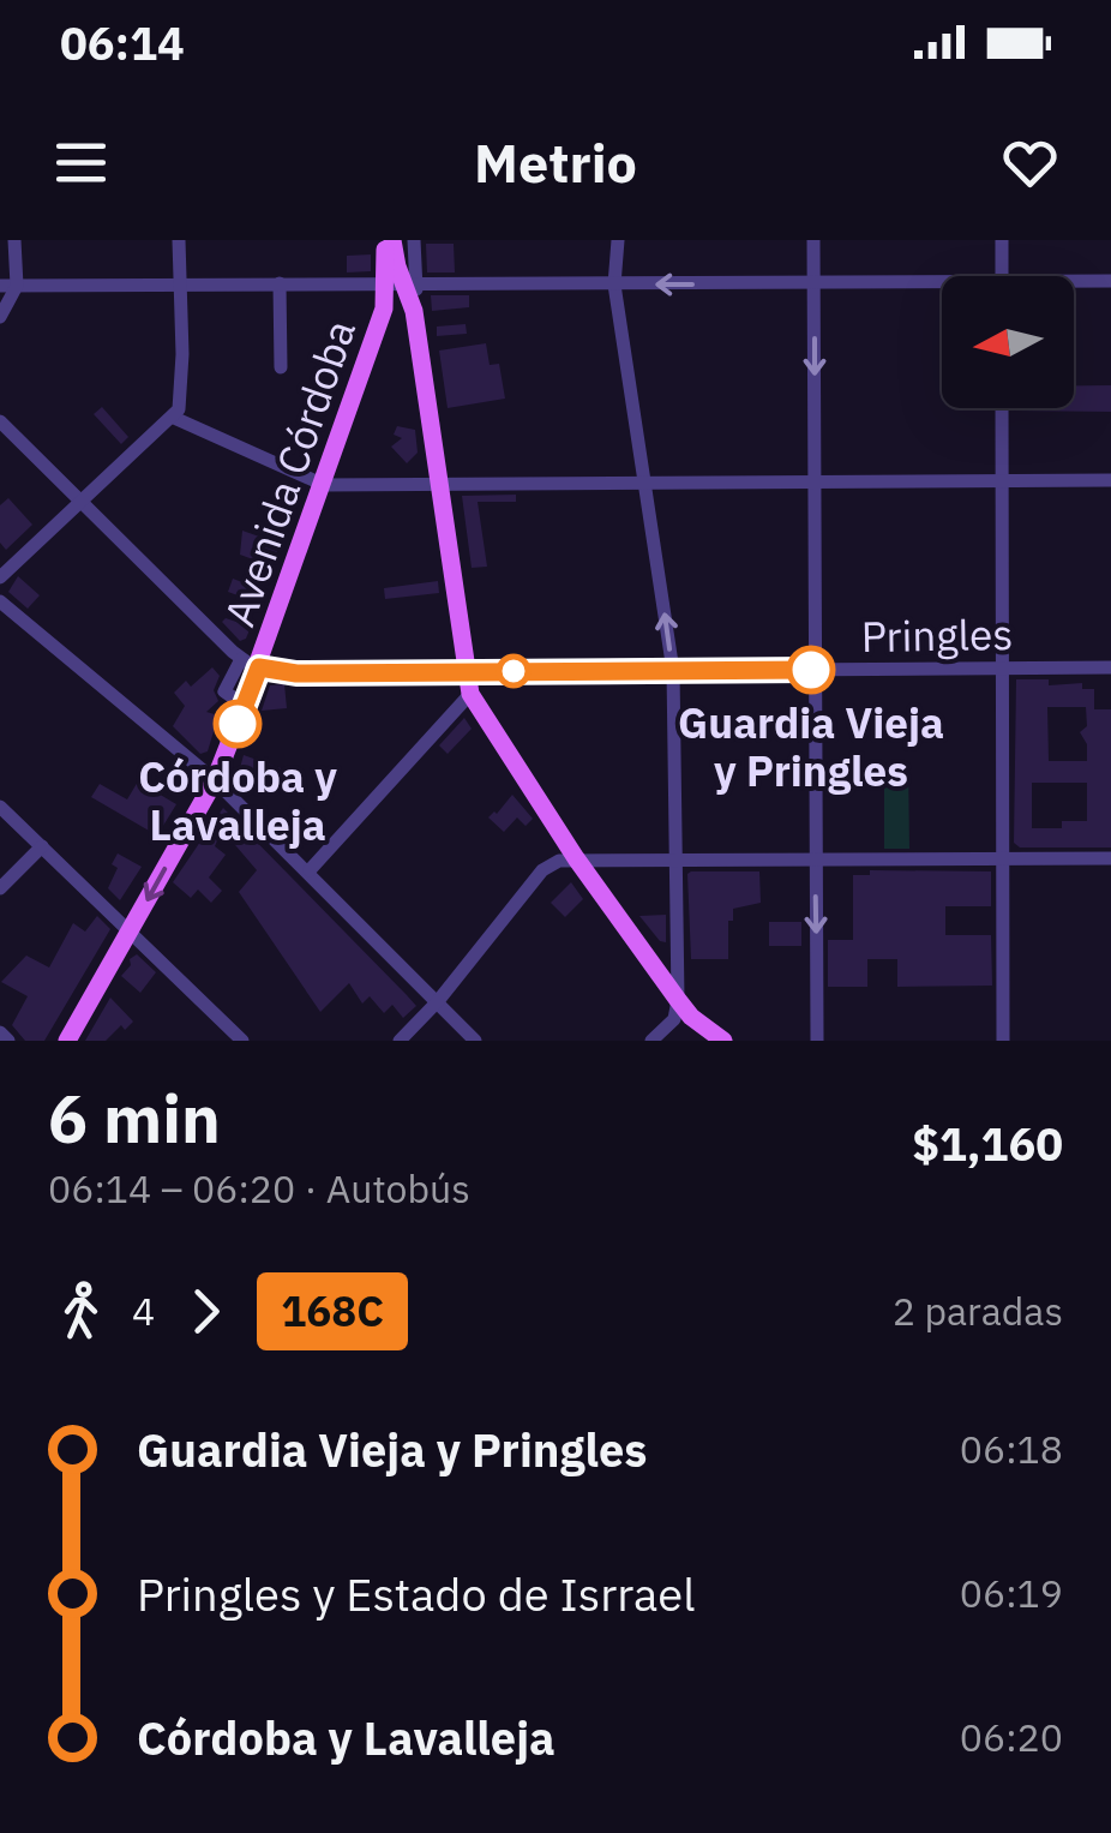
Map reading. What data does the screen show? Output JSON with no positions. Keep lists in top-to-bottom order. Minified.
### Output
{"streets":{"main road":["Avenida Córdoba"],"street":["Pringles"]},"crossings":[["Avenida Córdoba","Pringles"]],"places":["Guardia Vieja y Pringles","Córdoba y Lavalleja"],"lines":["bus line 168C"],"north":"left","page":{"status":"06:14","header":"Metrio","heading":["6 min","06:14 – 06:20 · Autobús","$1,160"],"legs":["4","168C","2 paradas"],"list":[{"name":"Guardia Vieja y Pringles","value":"06:18"},{"name":"Pringles y Estado de Isrrael","value":"06:19"},{"name":"Córdoba y Lavalleja","value":"06:20"}]}}
